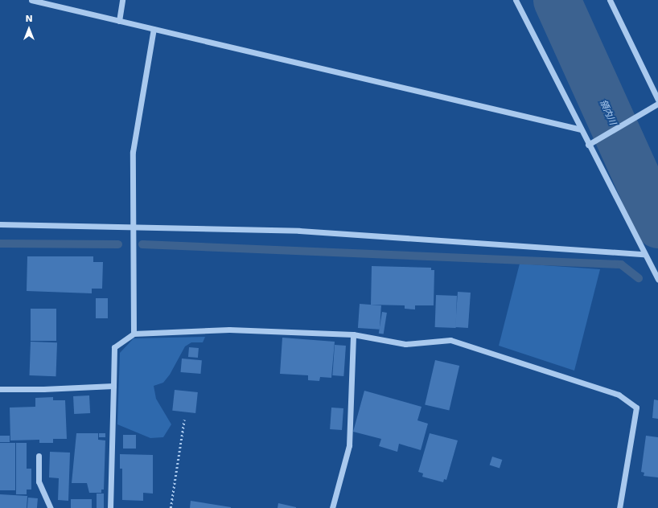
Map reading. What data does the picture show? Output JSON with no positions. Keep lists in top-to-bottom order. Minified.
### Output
{"water":["領内川"],"north":"top"}
